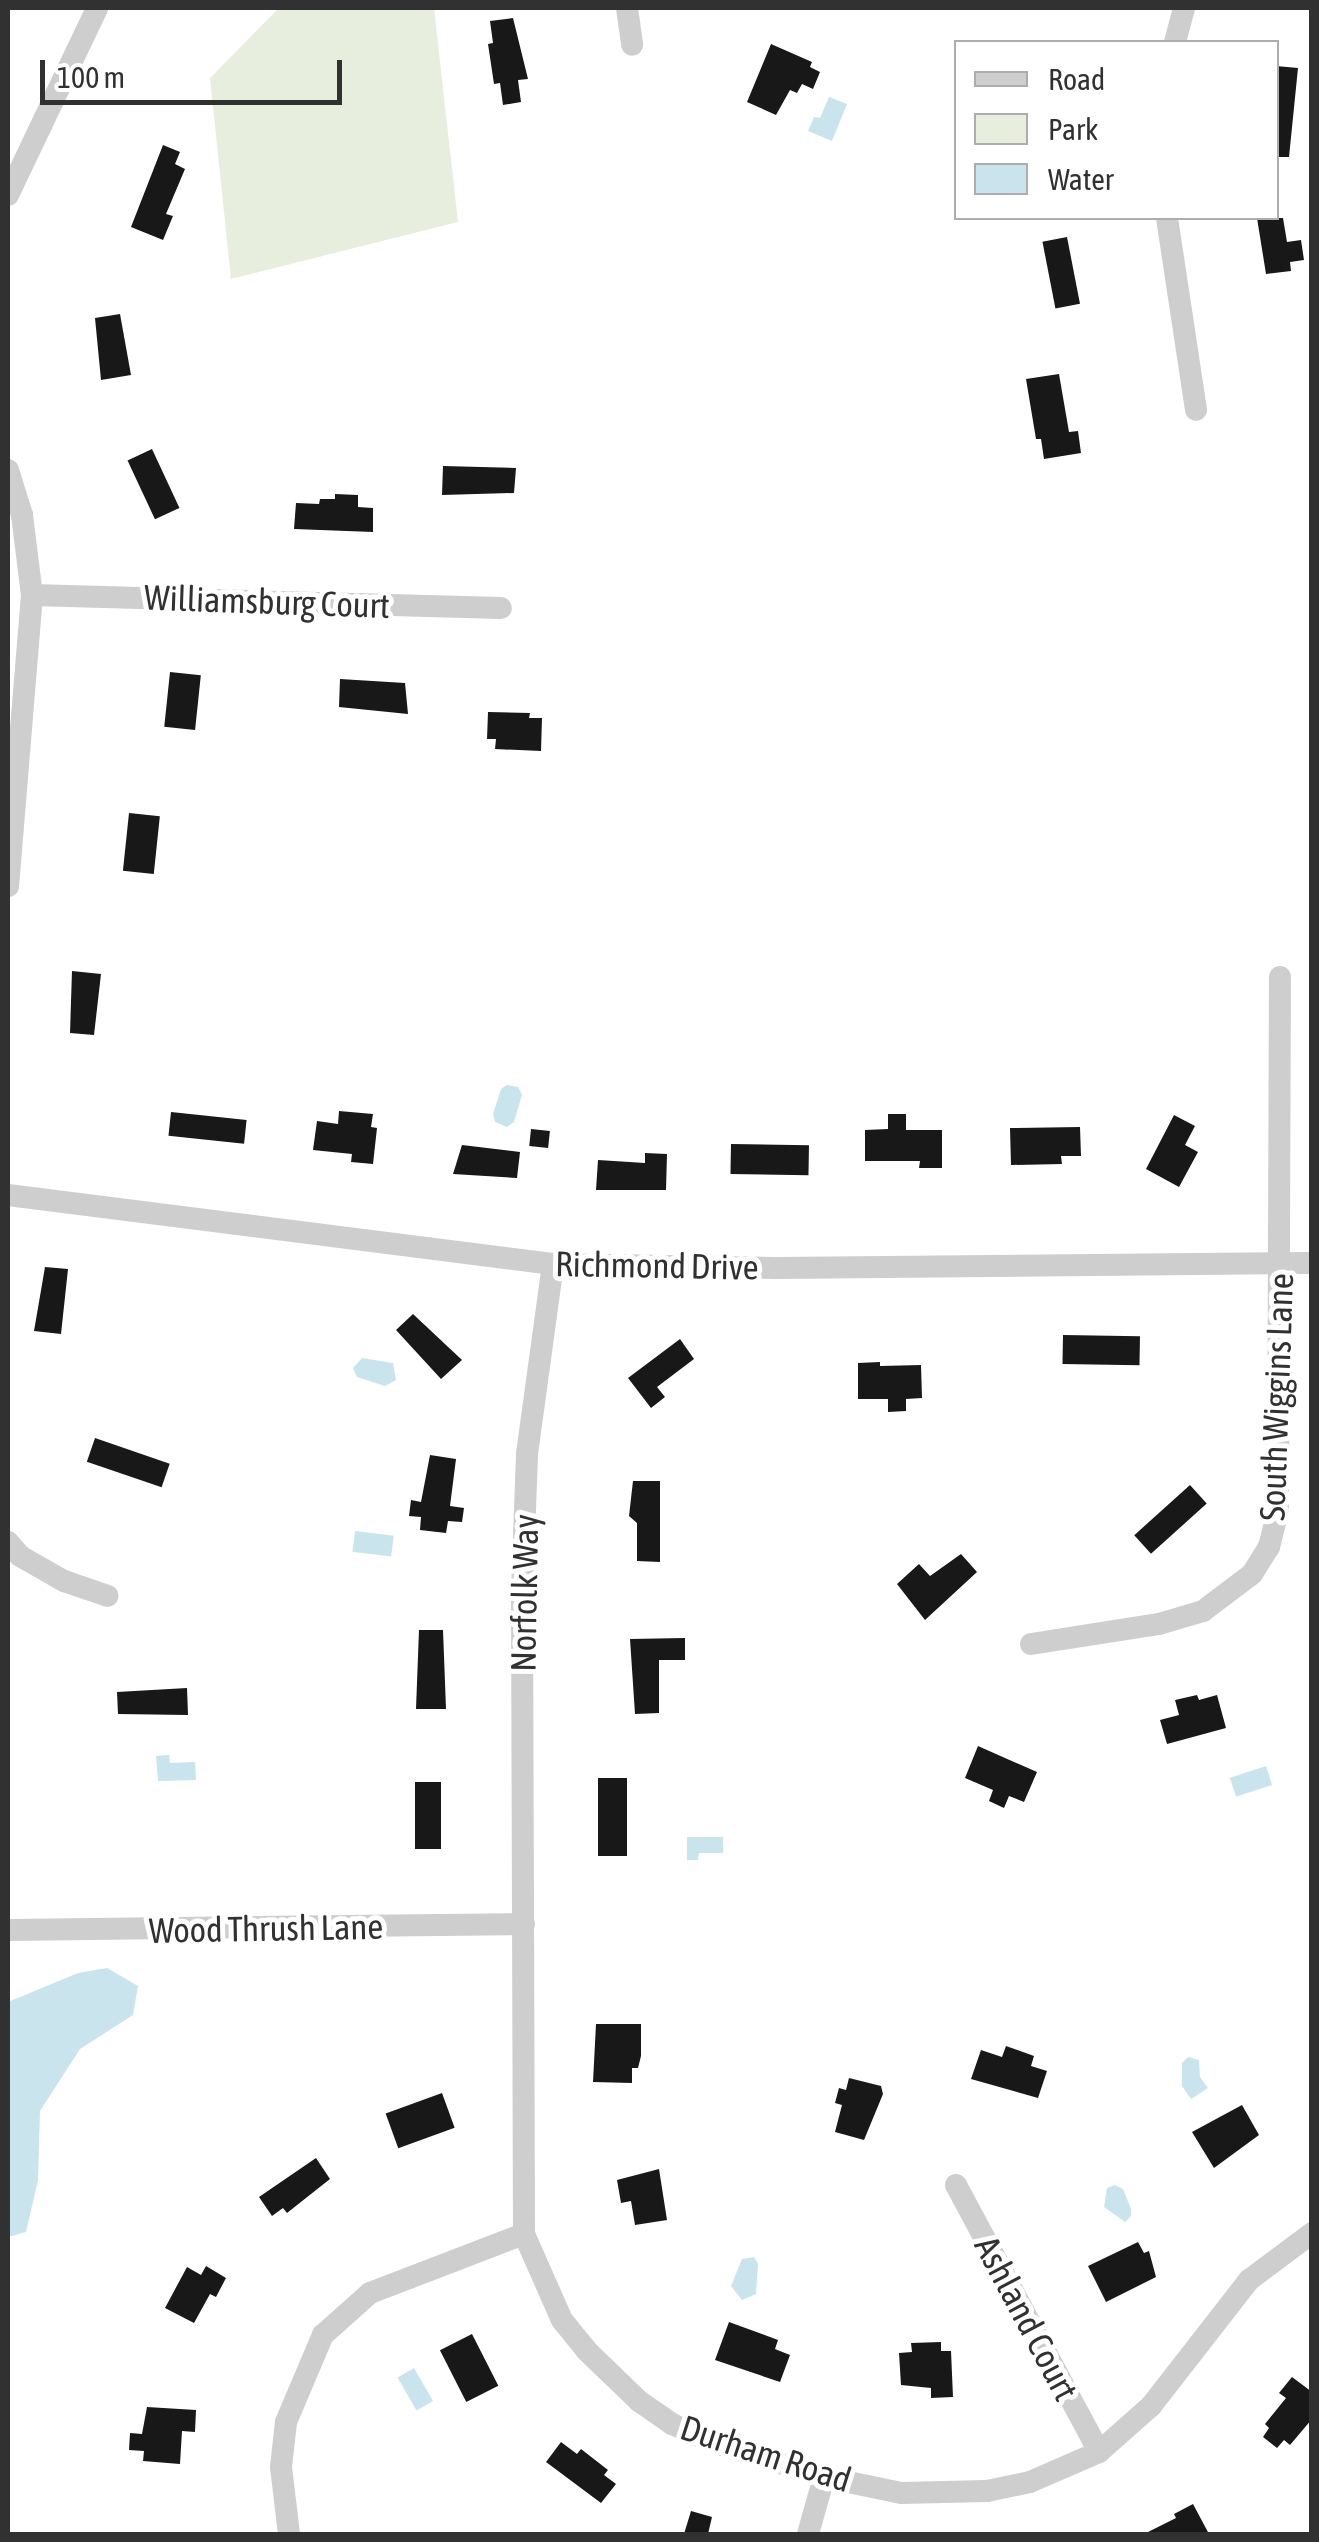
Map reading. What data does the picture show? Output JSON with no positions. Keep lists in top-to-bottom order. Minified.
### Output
{"streets":{"street":["Williamsburg Court","Richmond Drive","South Wiggins Lane","Norfolk Way","Wood Thrush Lane","Ashland Court","Durham Road"]},"crossings":[["Richmond Drive","South Wiggins Lane"],["Richmond Drive","Norfolk Way"],["Norfolk Way","Wood Thrush Lane"],["Norfolk Way","Durham Road"],["Wood Thrush Lane","Durham Road"],["Ashland Court","Durham Road"]],"legend":["Road","Park","Water"],"scale_bar":"100 m"}
